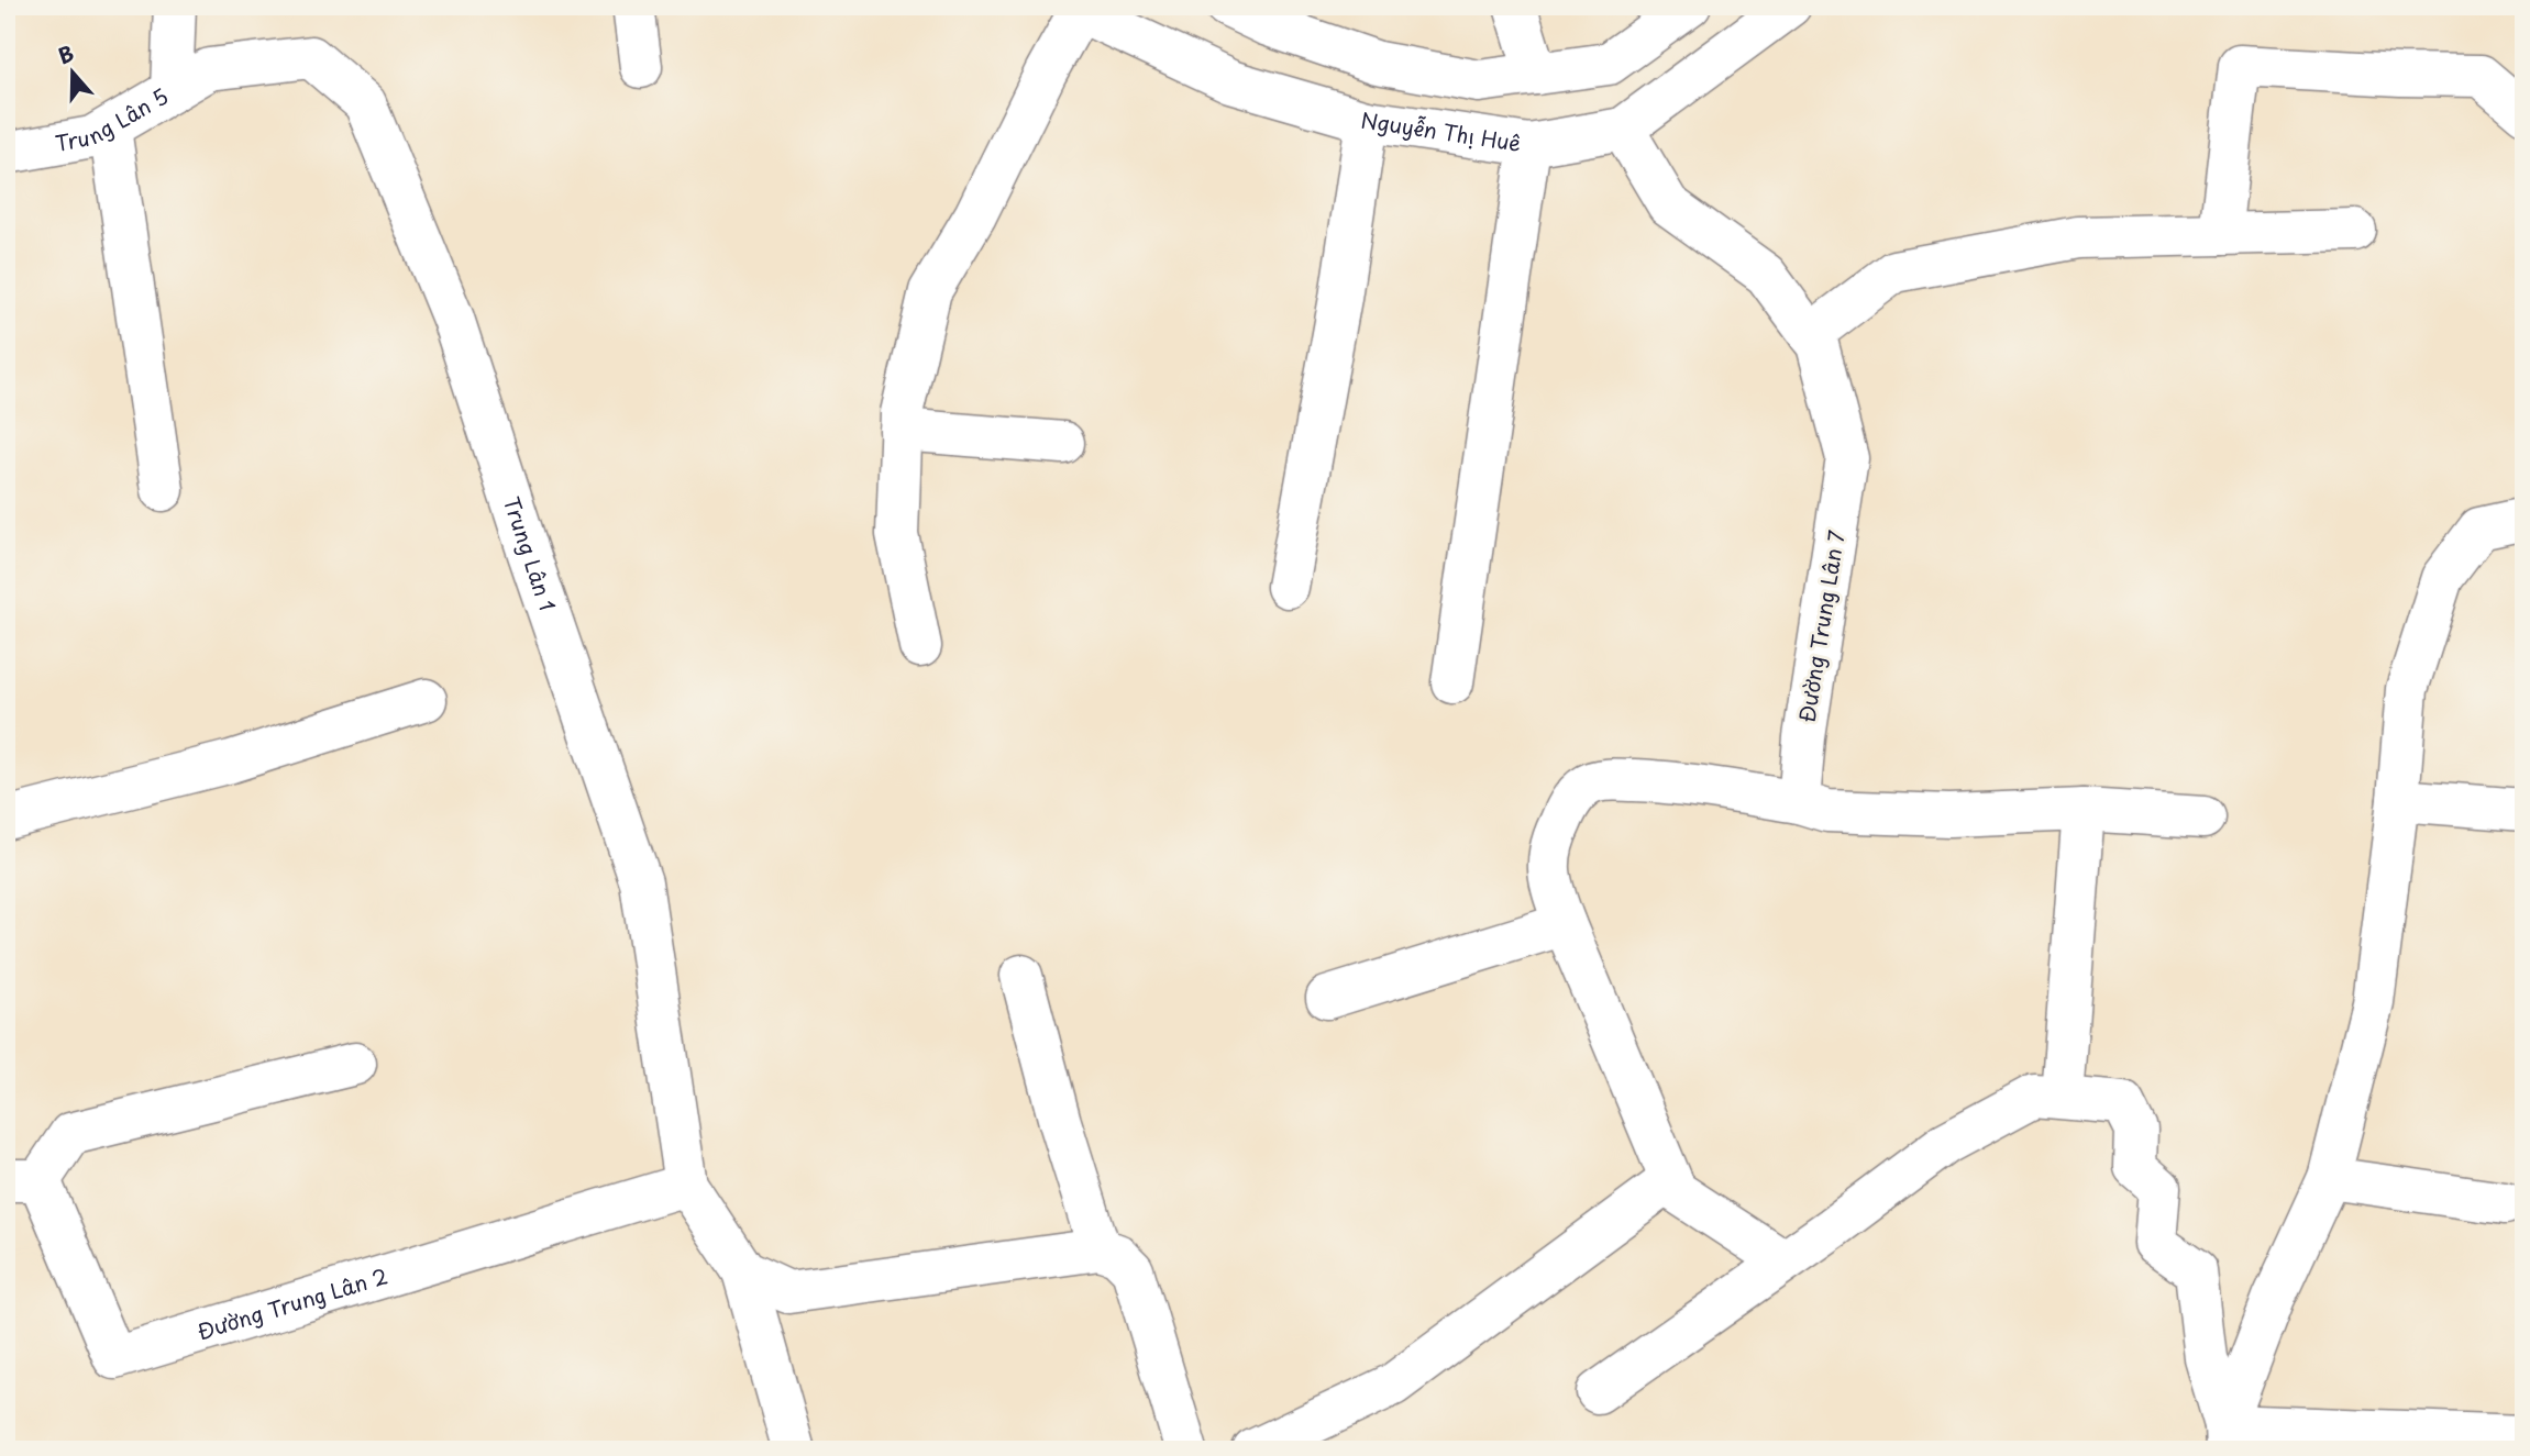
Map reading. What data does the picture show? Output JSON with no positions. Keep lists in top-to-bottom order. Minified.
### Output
{"streets":{"street":["Trung Lân 5","Nguyễn Thị Huê","Trung Lân 1","Đường Trung Lân 7","Đường Trung Lân 2"]},"crossings":[["Trung Lân 5","Trung Lân 1"],["Nguyễn Thị Huê","Đường Trung Lân 7"],["Trung Lân 1","Đường Trung Lân 2"]],"north":"top"}
